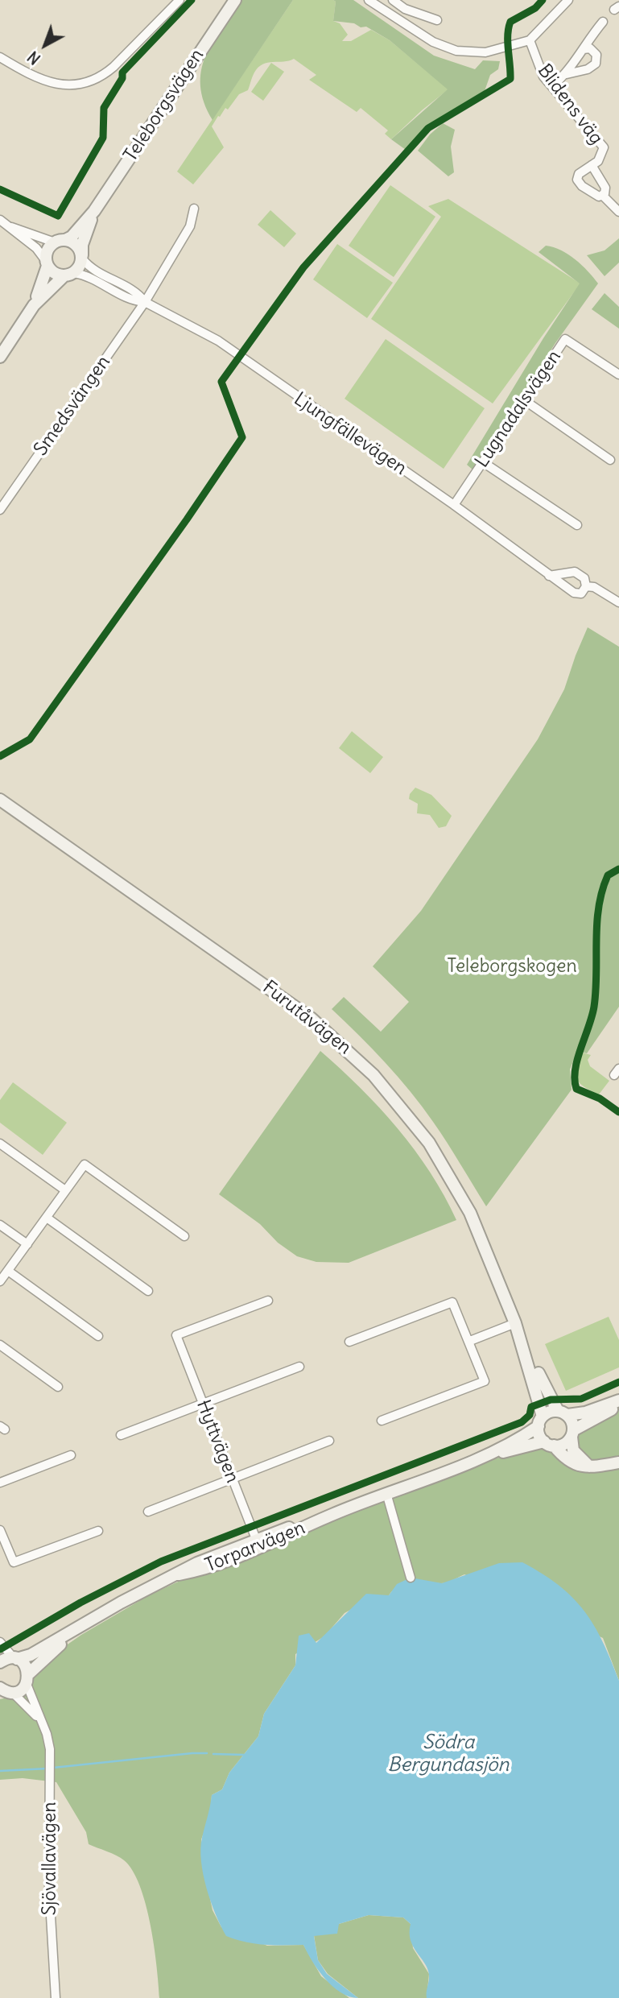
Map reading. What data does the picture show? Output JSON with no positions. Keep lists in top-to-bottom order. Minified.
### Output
{"streets":{"street":["Blidens väg","Teleborgsvägen","Smedsvängen","Lugnadalsvägen","Ljungfällevägen","Furutåvägen","Hyttvägen","Torparvägen","Sjövallavägen"]},"crossings":[["Teleborgsvägen","Ljungfällevägen"],["Smedsvängen","Ljungfällevägen"],["Lugnadalsvägen","Ljungfällevägen"],["Furutåvägen","Torparvägen"],["Hyttvägen","Torparvägen"],["Torparvägen","Sjövallavägen"]],"water":["Södra Bergundasjön"],"parks":["Teleborgskogen"],"north":"bottom left"}
